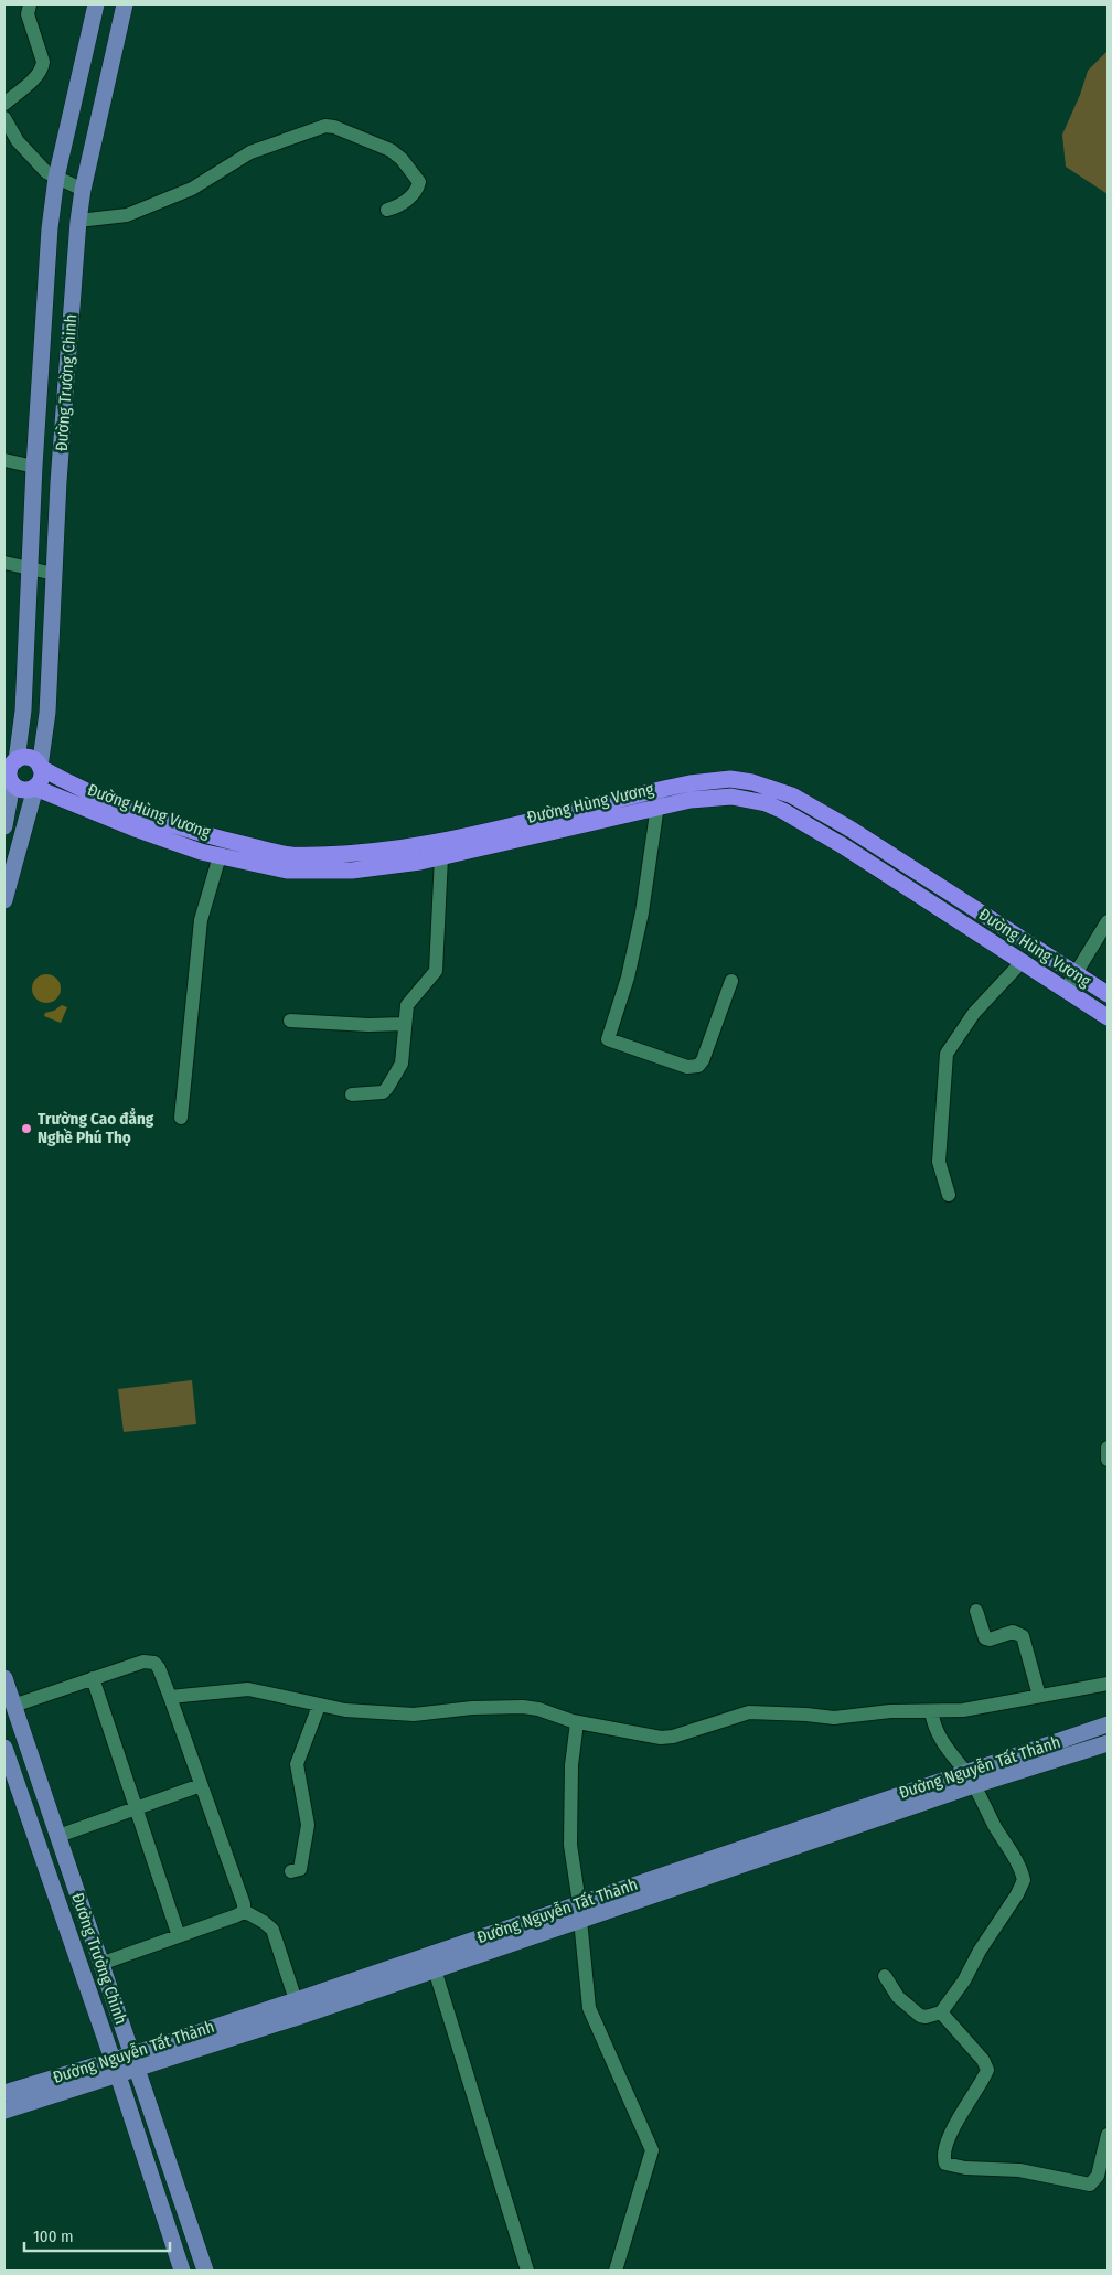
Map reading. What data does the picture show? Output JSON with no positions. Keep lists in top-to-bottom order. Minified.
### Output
{"streets":{"highway":["Đường Hùng Vương"],"main road":["Đường Trường Chinh","Đường Nguyễn Tất Thành"]},"crossings":[["Đường Trường Chinh","Đường Hùng Vương"],["Đường Trường Chinh","Đường Nguyễn Tất Thành"]],"places":["Trường Cao đẳng Nghề Phú Thọ"],"scale_bar":"100 m"}
